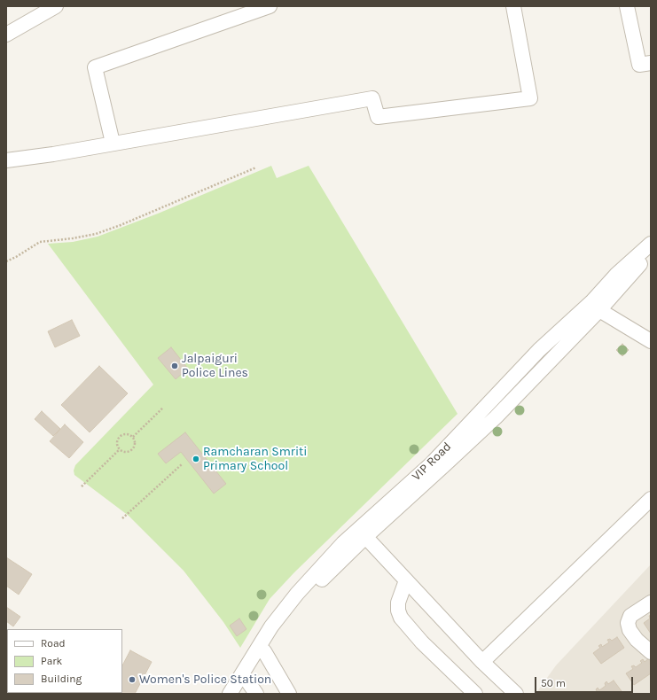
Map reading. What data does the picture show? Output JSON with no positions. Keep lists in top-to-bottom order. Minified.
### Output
{"streets":{"street":["VIP Road"]},"places":["Jalpaiguri Police Lines","Ramcharan Smriti Primary School","Women's Police Station"],"legend":["Road","Park","Building"],"scale_bar":"50 m"}
